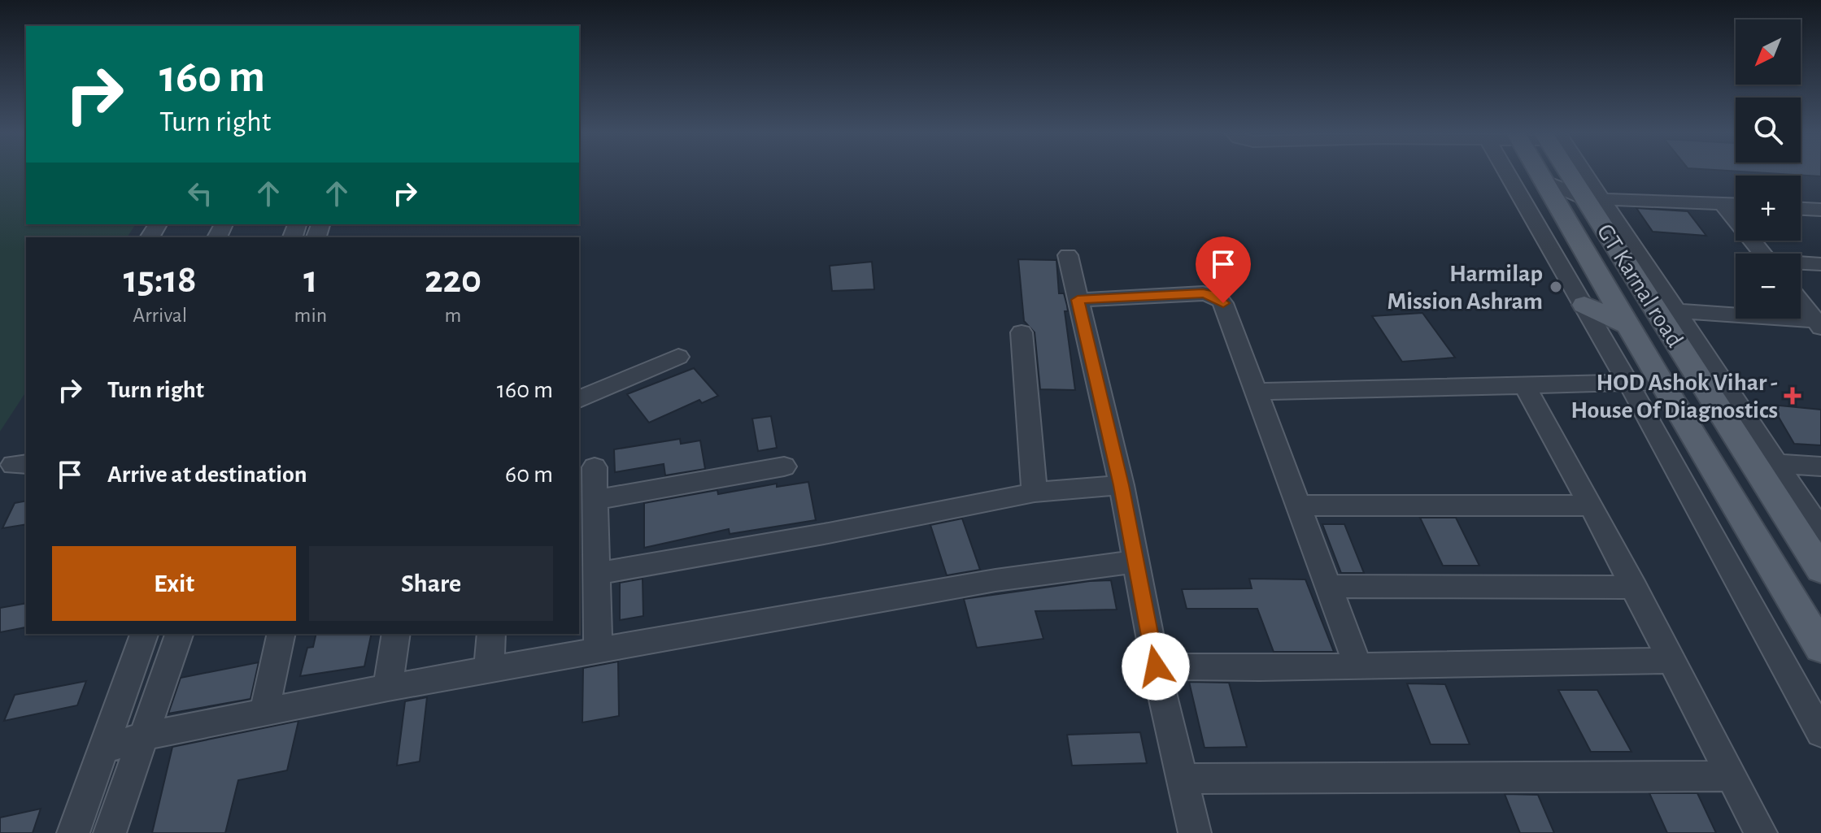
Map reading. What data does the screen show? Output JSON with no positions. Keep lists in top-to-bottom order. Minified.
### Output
{"streets":{"main road":["GT Karnal road"]},"places":{"other":["Harmilap Mission Ashram"],"health":["HOD Ashok Vihar - House Of Diagnostics"]},"north":"bottom left","page":{"map_buttons":["+","−"],"turn":["160 m","Turn right"],"eta":["15:18","Arrival","1","min","220","m"],"list":[{"name":"Turn right","value":"160 m"},{"name":"Arrive at destination","value":"60 m"}],"buttons":["Exit","Share"]}}
